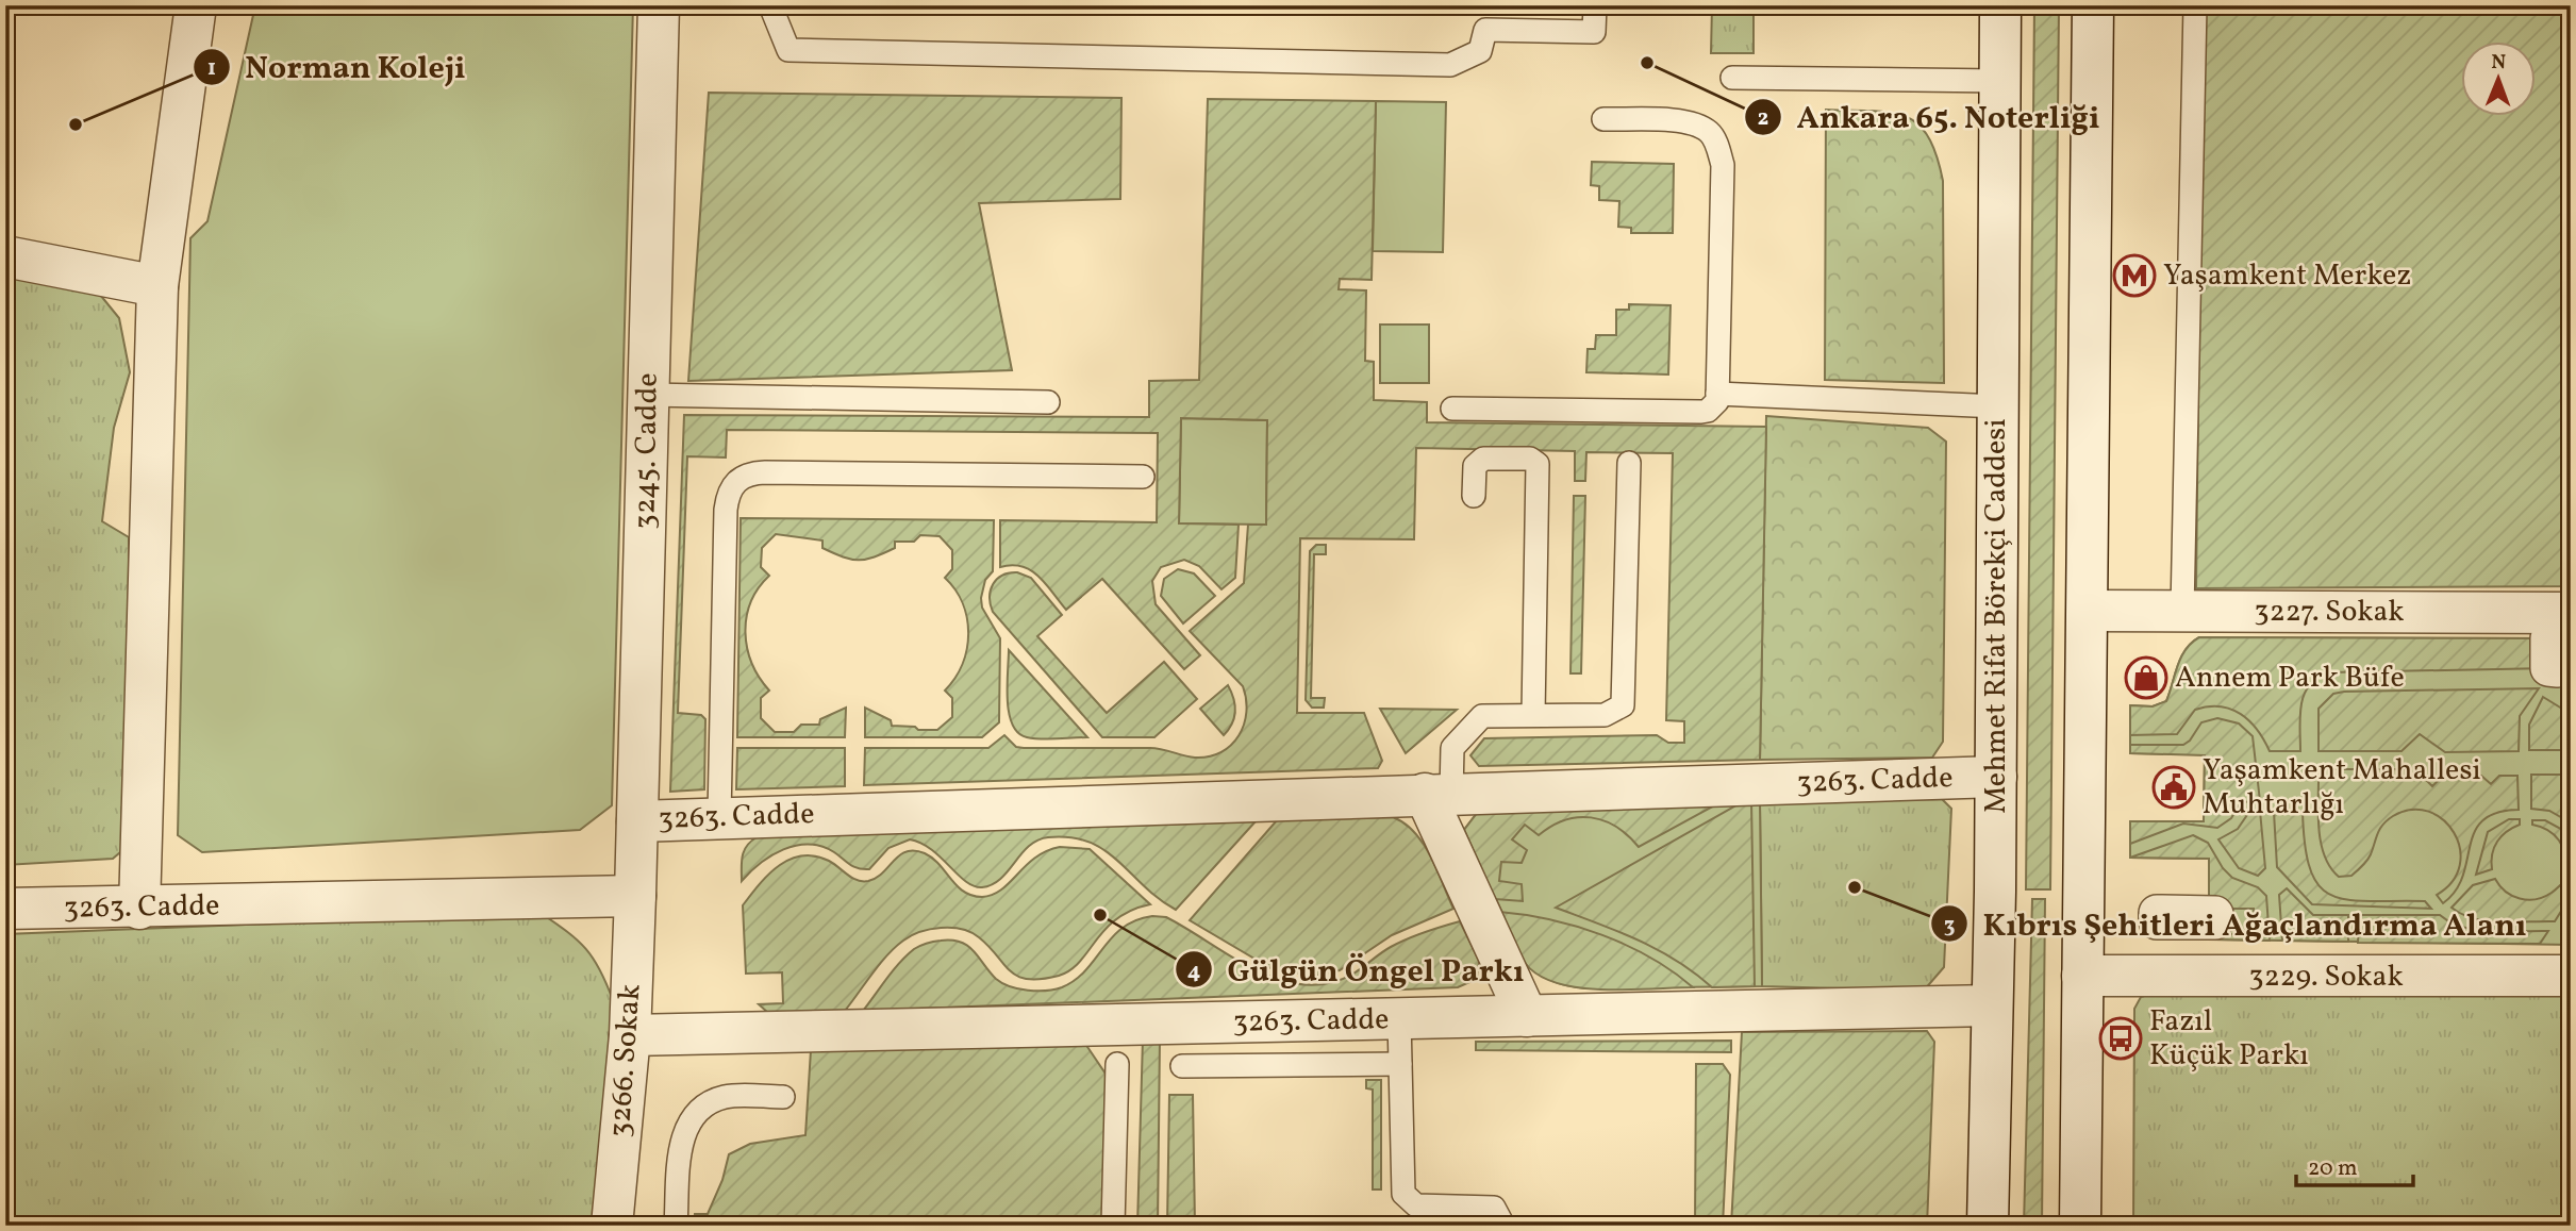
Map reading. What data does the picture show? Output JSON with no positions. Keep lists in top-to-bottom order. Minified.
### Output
{"streets":{"street":["3245. Cadde","3227. Sokak","Mehmet Rifat Börekçi Caddesi","3263. Cadde","3229. Sokak","3266. Sokak"]},"crossings":[["3245. Cadde","3263. Cadde"],["3245. Cadde","3266. Sokak"],["Mehmet Rifat Börekçi Caddesi","3263. Cadde"],["3263. Cadde","3266. Sokak"]],"places":{"other":["Ankara 65. Noterliği","Norman Koleji","Kıbrıs Şehitleri Ağaçlandırma Alanı","Gülgün Öngel Parkı"],"metro station":["Yaşamkent Merkez"],"shop":["Annem Park Büfe"],"public building":["Yaşamkent Mahallesi Muhtarlığı"],"bus stop":["Fazıl Küçük Parkı"]},"scale_bar":"20 m","north":"top"}
